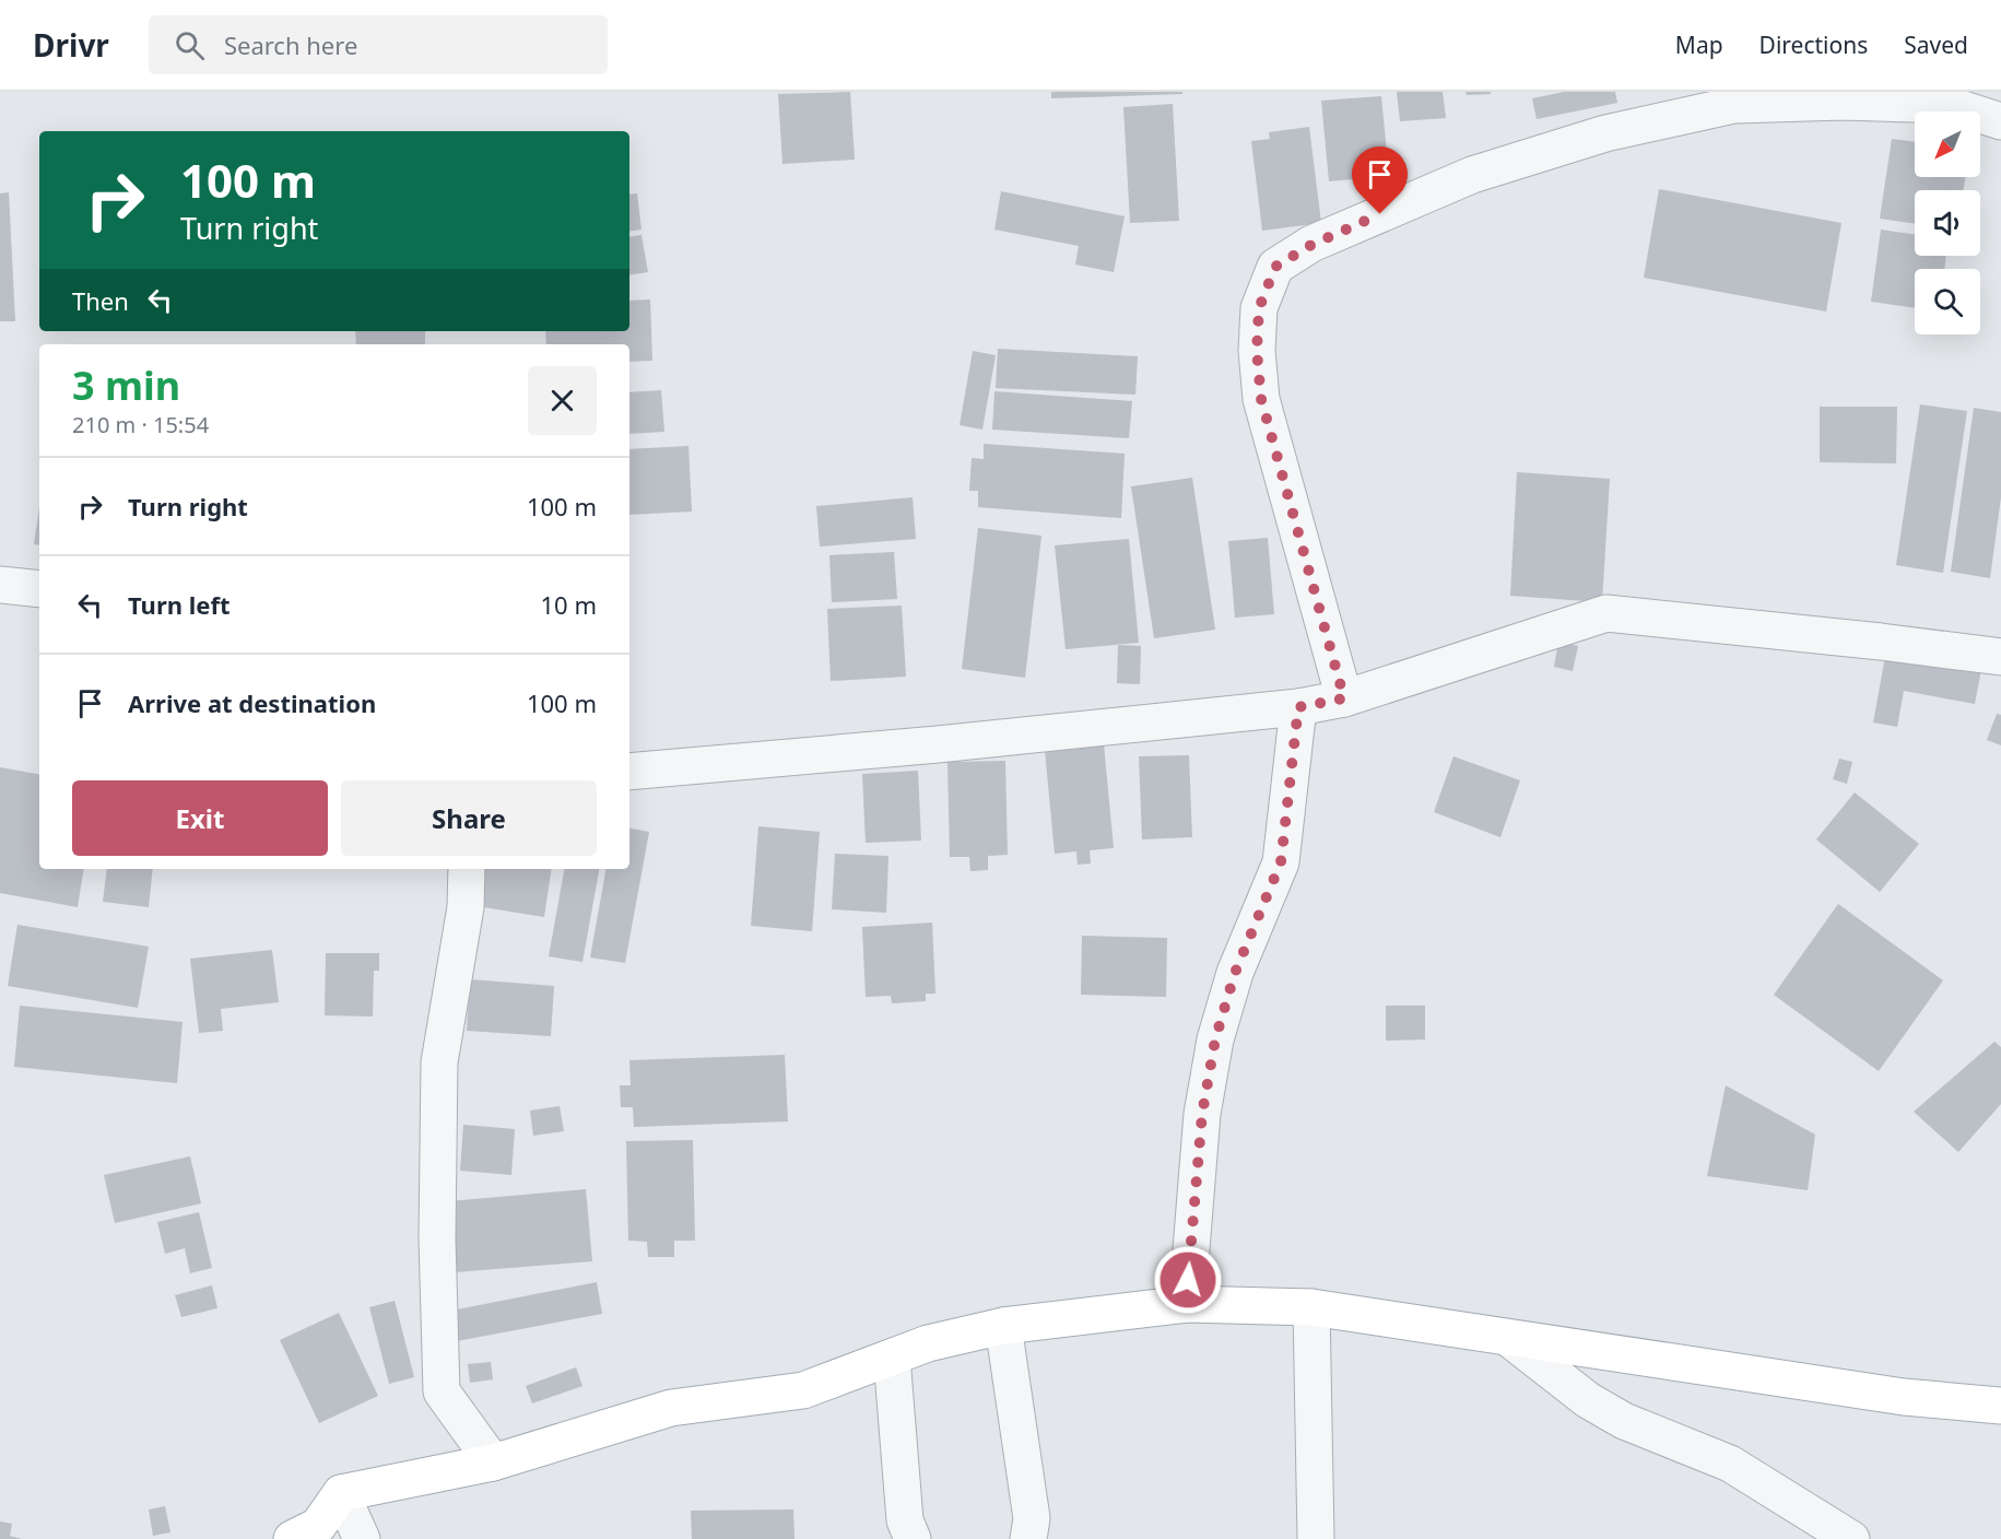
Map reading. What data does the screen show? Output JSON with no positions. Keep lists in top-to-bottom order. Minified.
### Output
{"north":"bottom left","page":{"header":"Drivr","search":"Search here","nav":["Map","Directions","Saved"],"turn":["100 m","Turn right"],"then":"Then","heading":["3 min","210 m · 15:54"],"list":[{"name":"Turn right","value":"100 m"},{"name":"Turn left","value":"10 m"},{"name":"Arrive at destination","value":"100 m"}],"buttons":["Exit","Share"]}}
